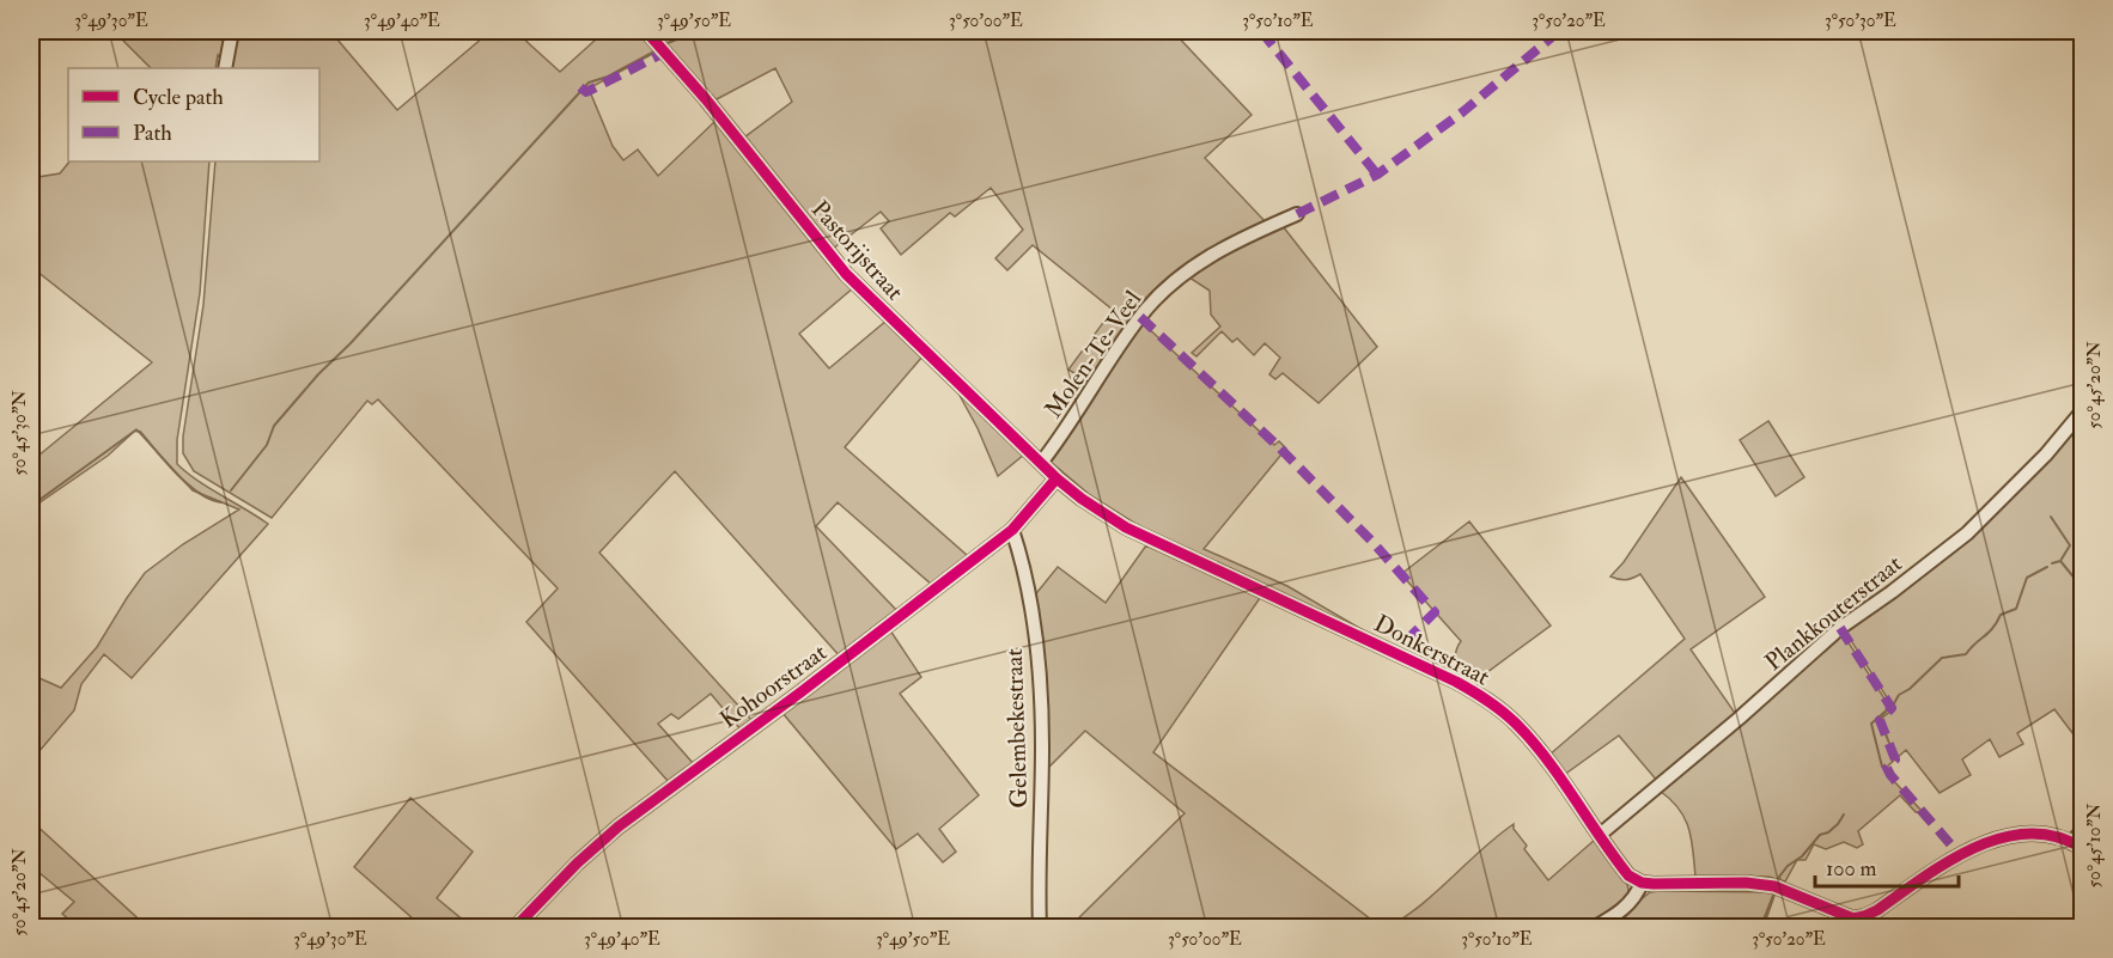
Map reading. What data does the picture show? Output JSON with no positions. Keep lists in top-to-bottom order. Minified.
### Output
{"streets":{"street":["Pastorijstraat","Molen-Te-Veel","Plankkouterstraat","Donkerstraat","Kohoorstraat","Gelembekestraat"]},"crossings":[["Pastorijstraat","Molen-Te-Veel"],["Pastorijstraat","Donkerstraat"],["Pastorijstraat","Kohoorstraat"],["Plankkouterstraat","Donkerstraat"],["Donkerstraat","Kohoorstraat"],["Kohoorstraat","Gelembekestraat"]],"legend":["Cycle path","Path"],"scale_bar":"100 m","coordinates":["3°49'30\"E","3°49'40\"E","3°49'50\"E","3°50'00\"E","3°50'10\"E","3°50'20\"E","3°50'30\"E","50°45'20\"N","50°45'30\"N","50°45'10\"N"]}
